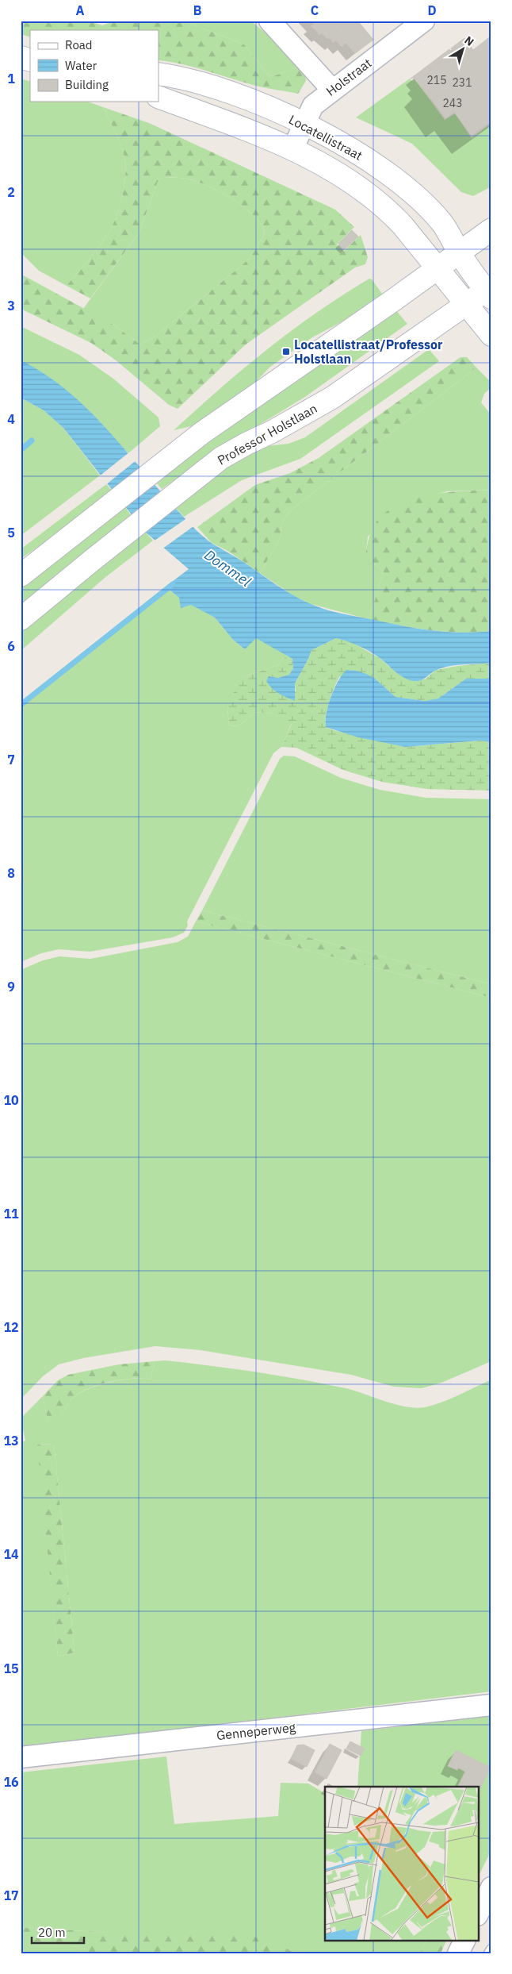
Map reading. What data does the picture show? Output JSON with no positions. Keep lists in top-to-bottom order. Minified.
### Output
{"streets":{"main road":["Locatellistraat","Professor Holstlaan"],"street":["Holstraat","Genneperweg"]},"crossings":[["Holstraat","Locatellistraat"],["Locatellistraat","Professor Holstlaan"]],"water":["Dommel"],"places":{"transit":["Locatellistraat/Professor Holstlaan"]},"house_numbers":["215","231","243"],"legend":["Road","Water","Building"],"scale_bar":"20 m","north":"top right","grid":{"columns":["A","B","C","D"],"rows":["1","2","3","4","5","6","7","8","9","10","11","12","13","14","15","16","17"]}}
